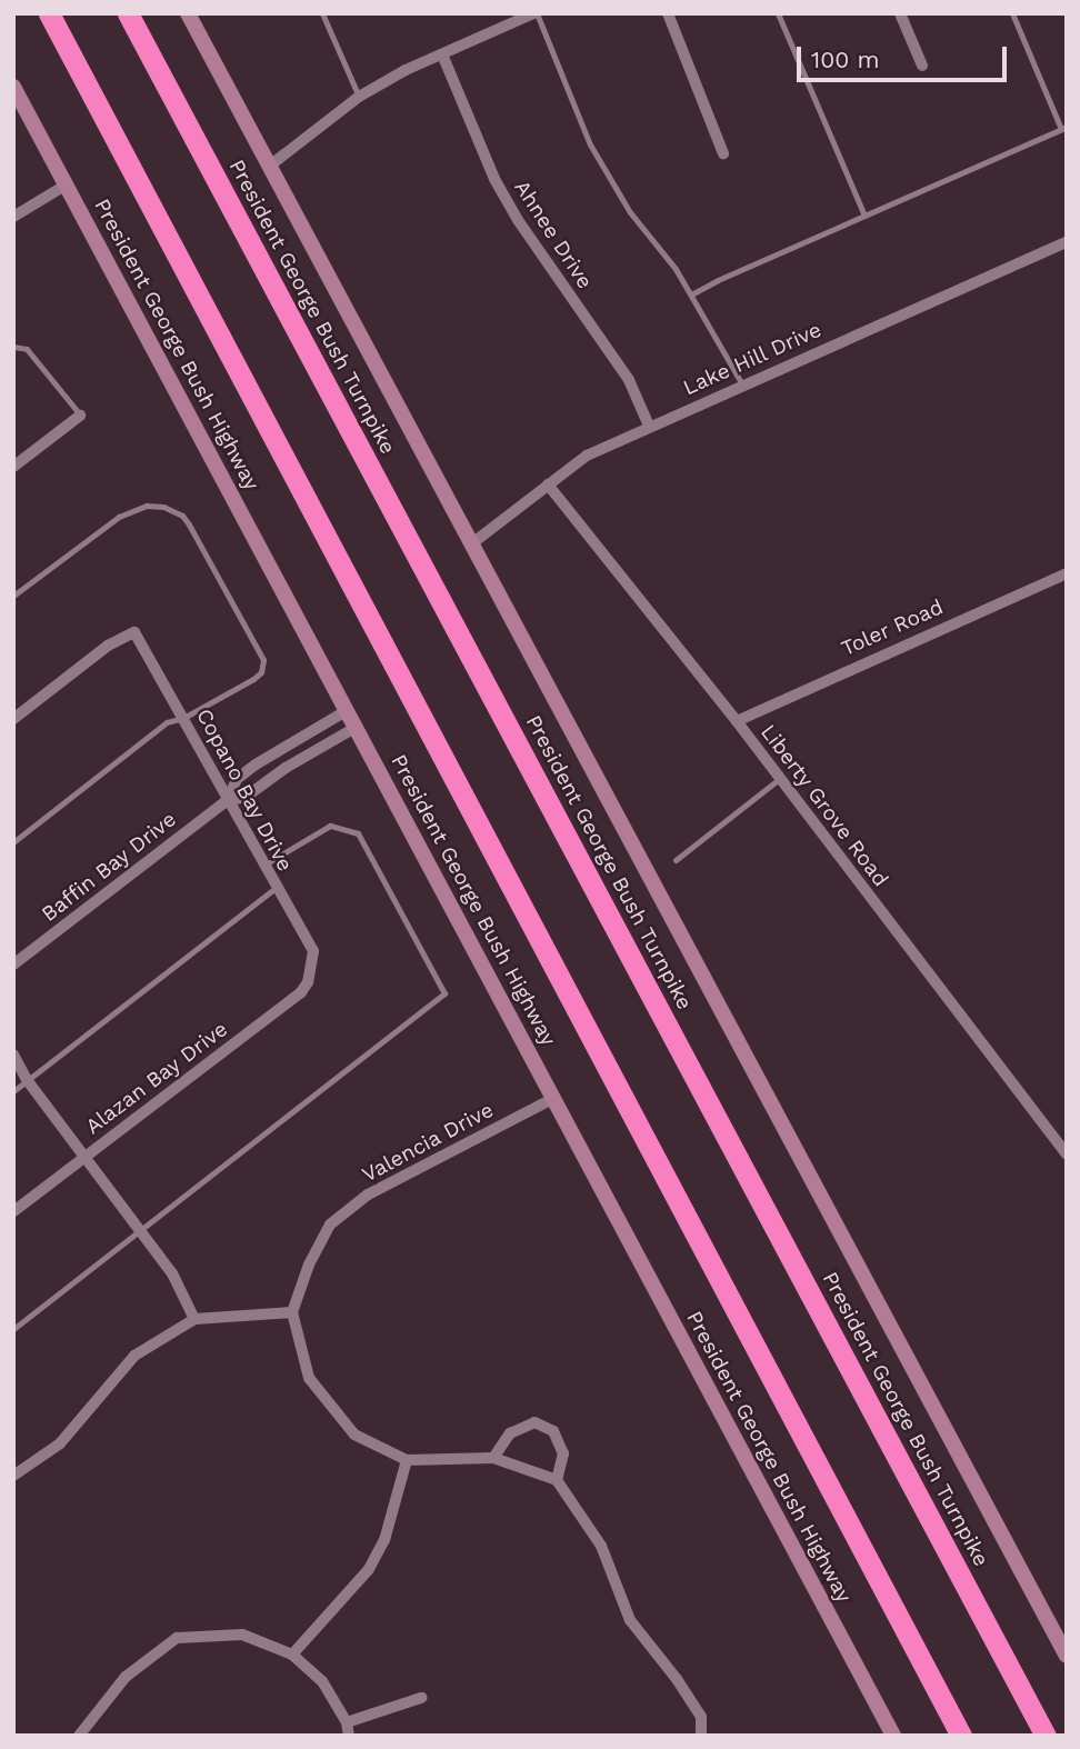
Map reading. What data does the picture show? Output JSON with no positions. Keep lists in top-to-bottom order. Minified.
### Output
{"streets":{"highway":["President George Bush Turnpike"],"main road":["President George Bush Highway"],"street":["Ahnee Drive","Lake Hill Drive","Toler Road","Copano Bay Drive","Liberty Grove Road","Baffin Bay Drive","Alazan Bay Drive","Valencia Drive"]},"crossings":[["Ahnee Drive","Lake Hill Drive"],["President George Bush Highway","Baffin Bay Drive"],["President George Bush Highway","Valencia Drive"],["Lake Hill Drive","Liberty Grove Road"],["Toler Road","Liberty Grove Road"],["Copano Bay Drive","Baffin Bay Drive"],["Copano Bay Drive","Alazan Bay Drive"]],"scale_bar":"100 m"}
